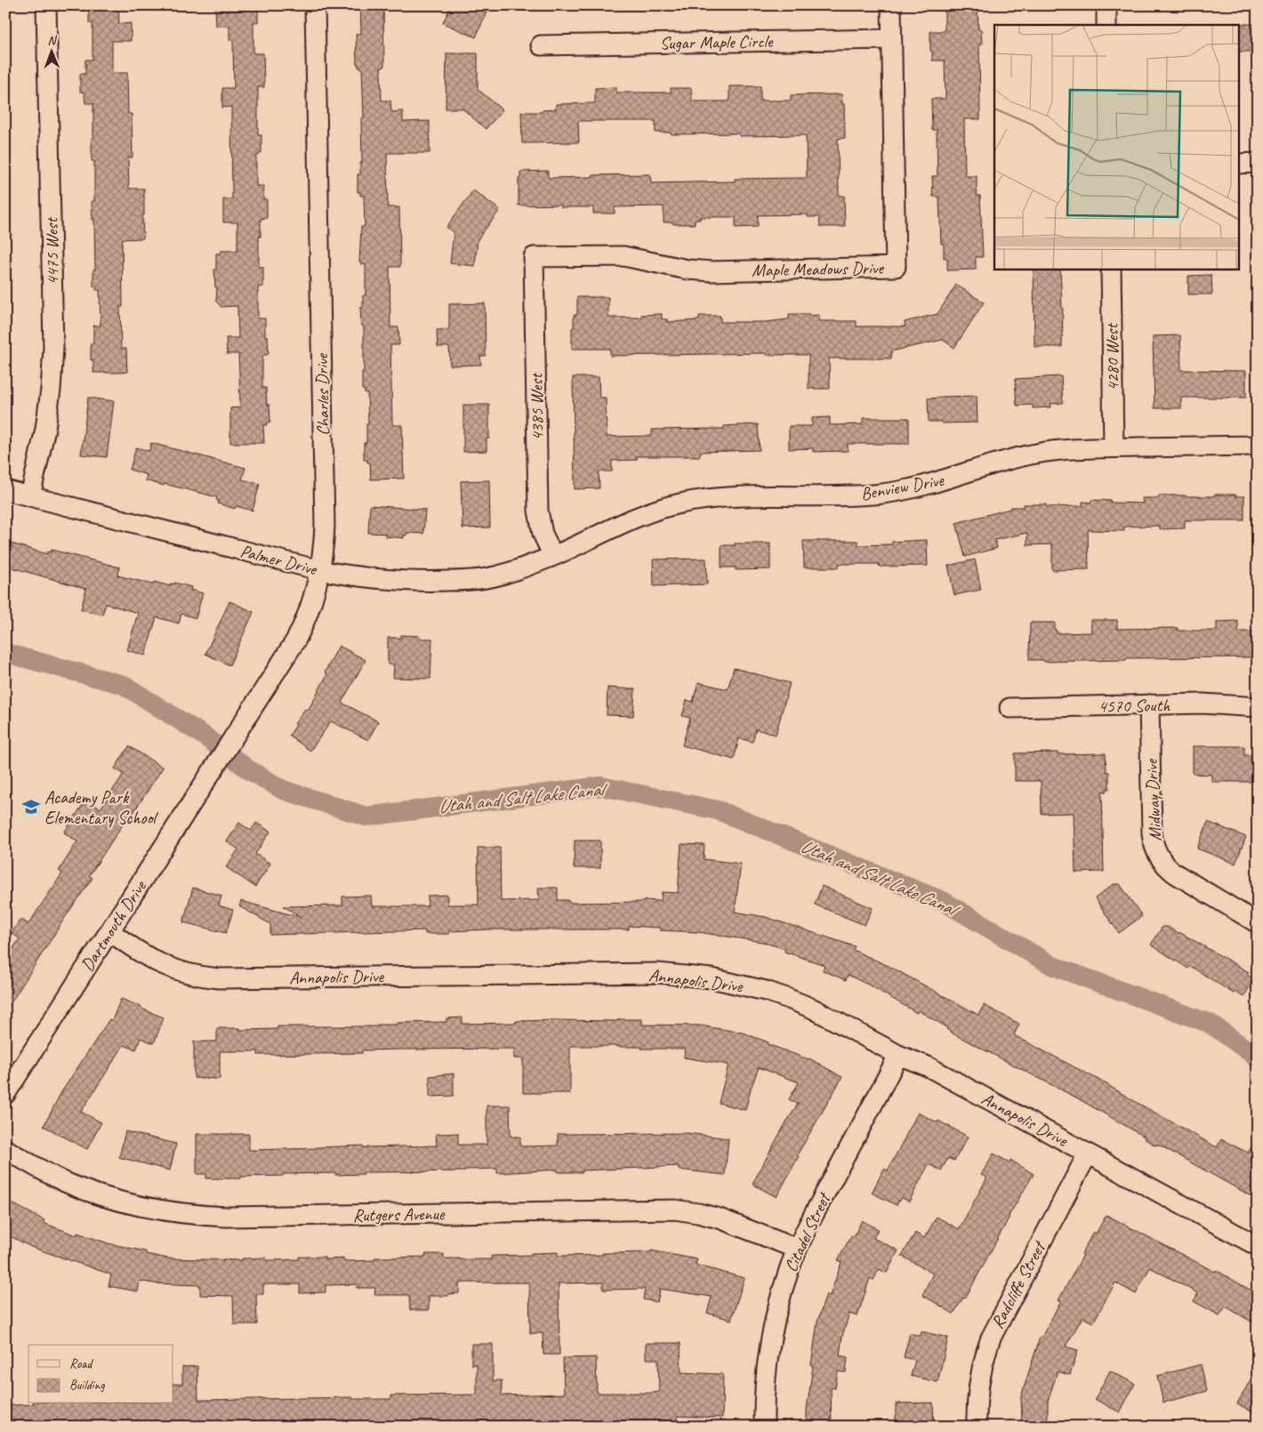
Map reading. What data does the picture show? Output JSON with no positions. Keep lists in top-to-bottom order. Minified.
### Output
{"streets":{"street":["Sugar Maple Circle","4475 West","Maple Meadows Drive","4280 West","Charles Drive","4385 West","Benview Drive","Palmer Drive","4570 South","Midway Drive","Dartmouth Drive","Annapolis Drive","Rutgers Avenue","Citadel Street","Radcliffe Street"]},"crossings":[["Sugar Maple Circle","Maple Meadows Drive"],["4475 West","Palmer Drive"],["Maple Meadows Drive","4385 West"],["4280 West","Benview Drive"],["Charles Drive","Palmer Drive"],["Charles Drive","Dartmouth Drive"],["4385 West","Benview Drive"],["4385 West","Palmer Drive"],["Benview Drive","Palmer Drive"],["4570 South","Midway Drive"],["Dartmouth Drive","Annapolis Drive"],["Annapolis Drive","Citadel Street"],["Annapolis Drive","Radcliffe Street"],["Rutgers Avenue","Citadel Street"]],"water":["Utah and Salt Lake Canal"],"places":{"school or university":["Academy Park Elementary School"]},"legend":["Road","Building"],"north":"top"}
